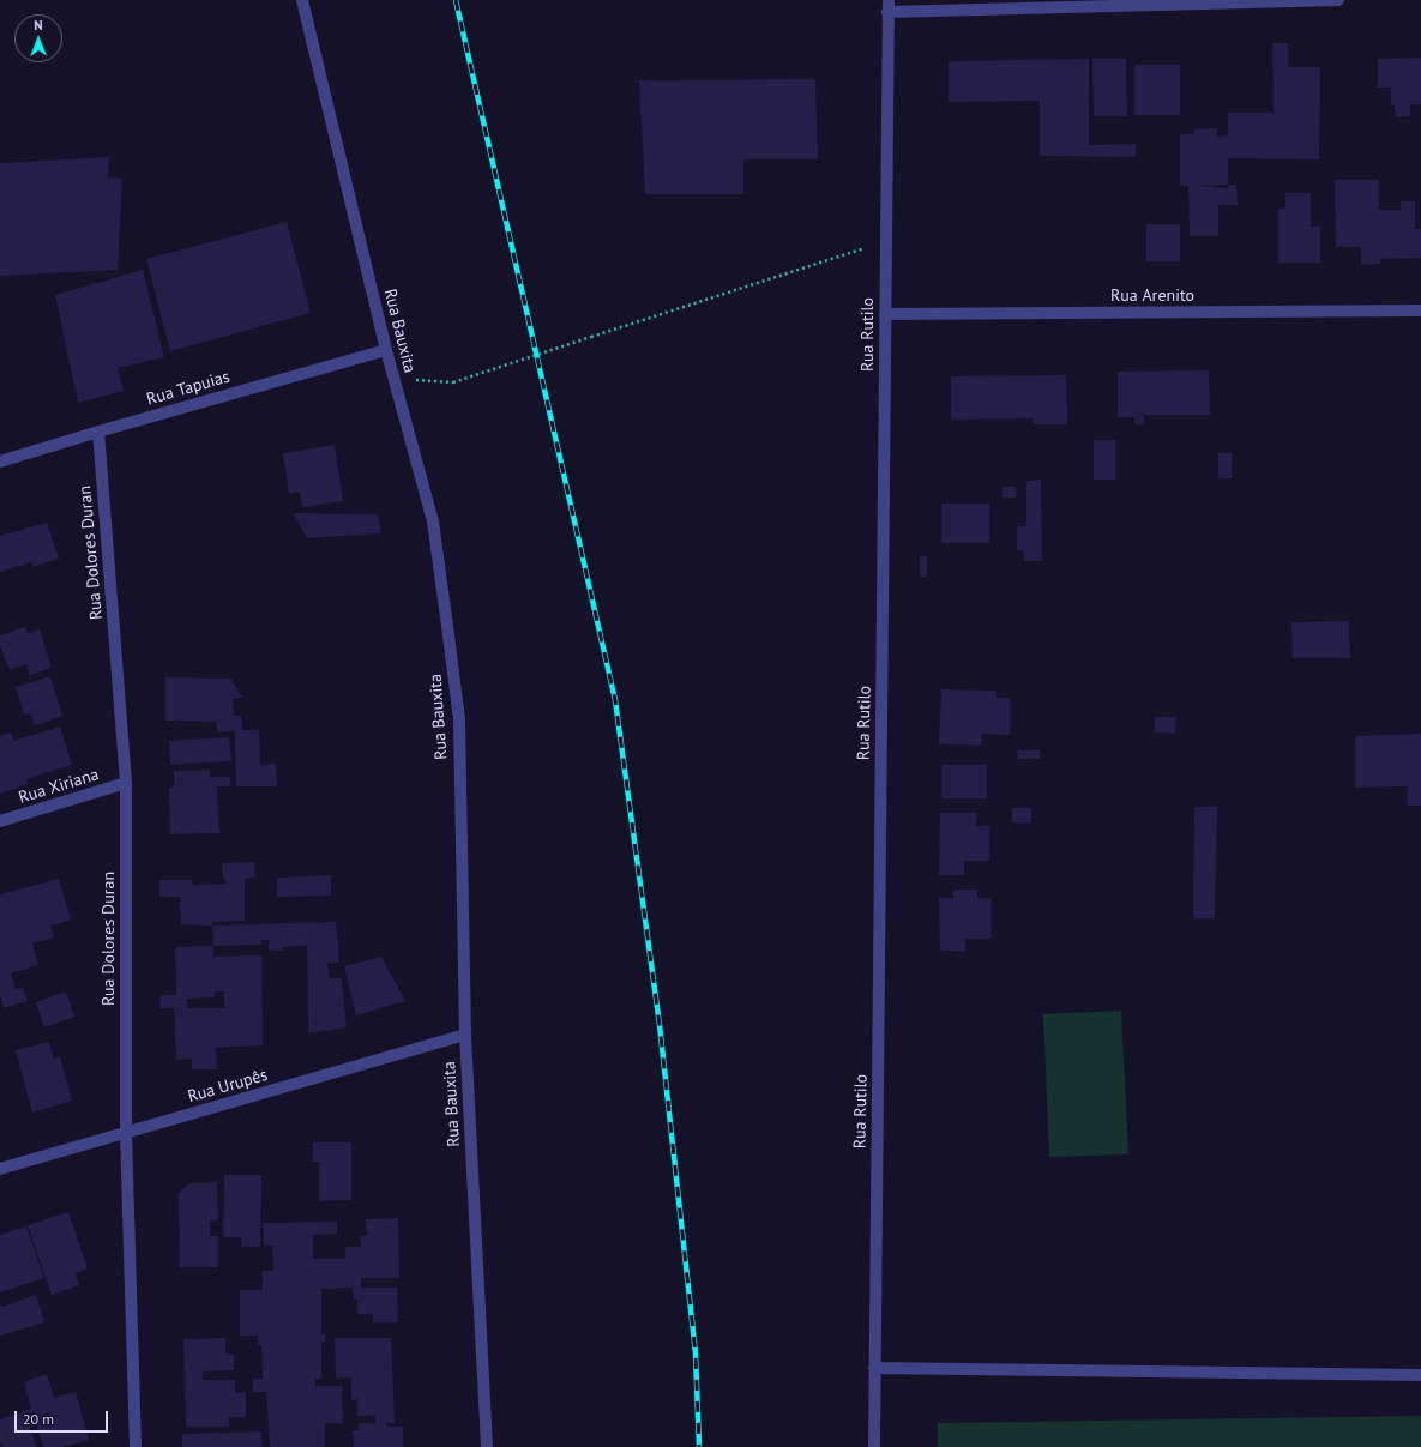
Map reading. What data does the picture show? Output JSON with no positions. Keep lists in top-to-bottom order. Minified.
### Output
{"streets":{"street":["Rua Arenito","Rua Bauxita","Rua Rutilo","Rua Tapuias","Rua Dolores Duran","Rua Xiriana","Rua Urupês"]},"crossings":[["Rua Arenito","Rua Rutilo"],["Rua Bauxita","Rua Tapuias"],["Rua Bauxita","Rua Urupês"],["Rua Tapuias","Rua Dolores Duran"],["Rua Dolores Duran","Rua Xiriana"],["Rua Dolores Duran","Rua Urupês"]],"scale_bar":"20 m","north":"top"}
